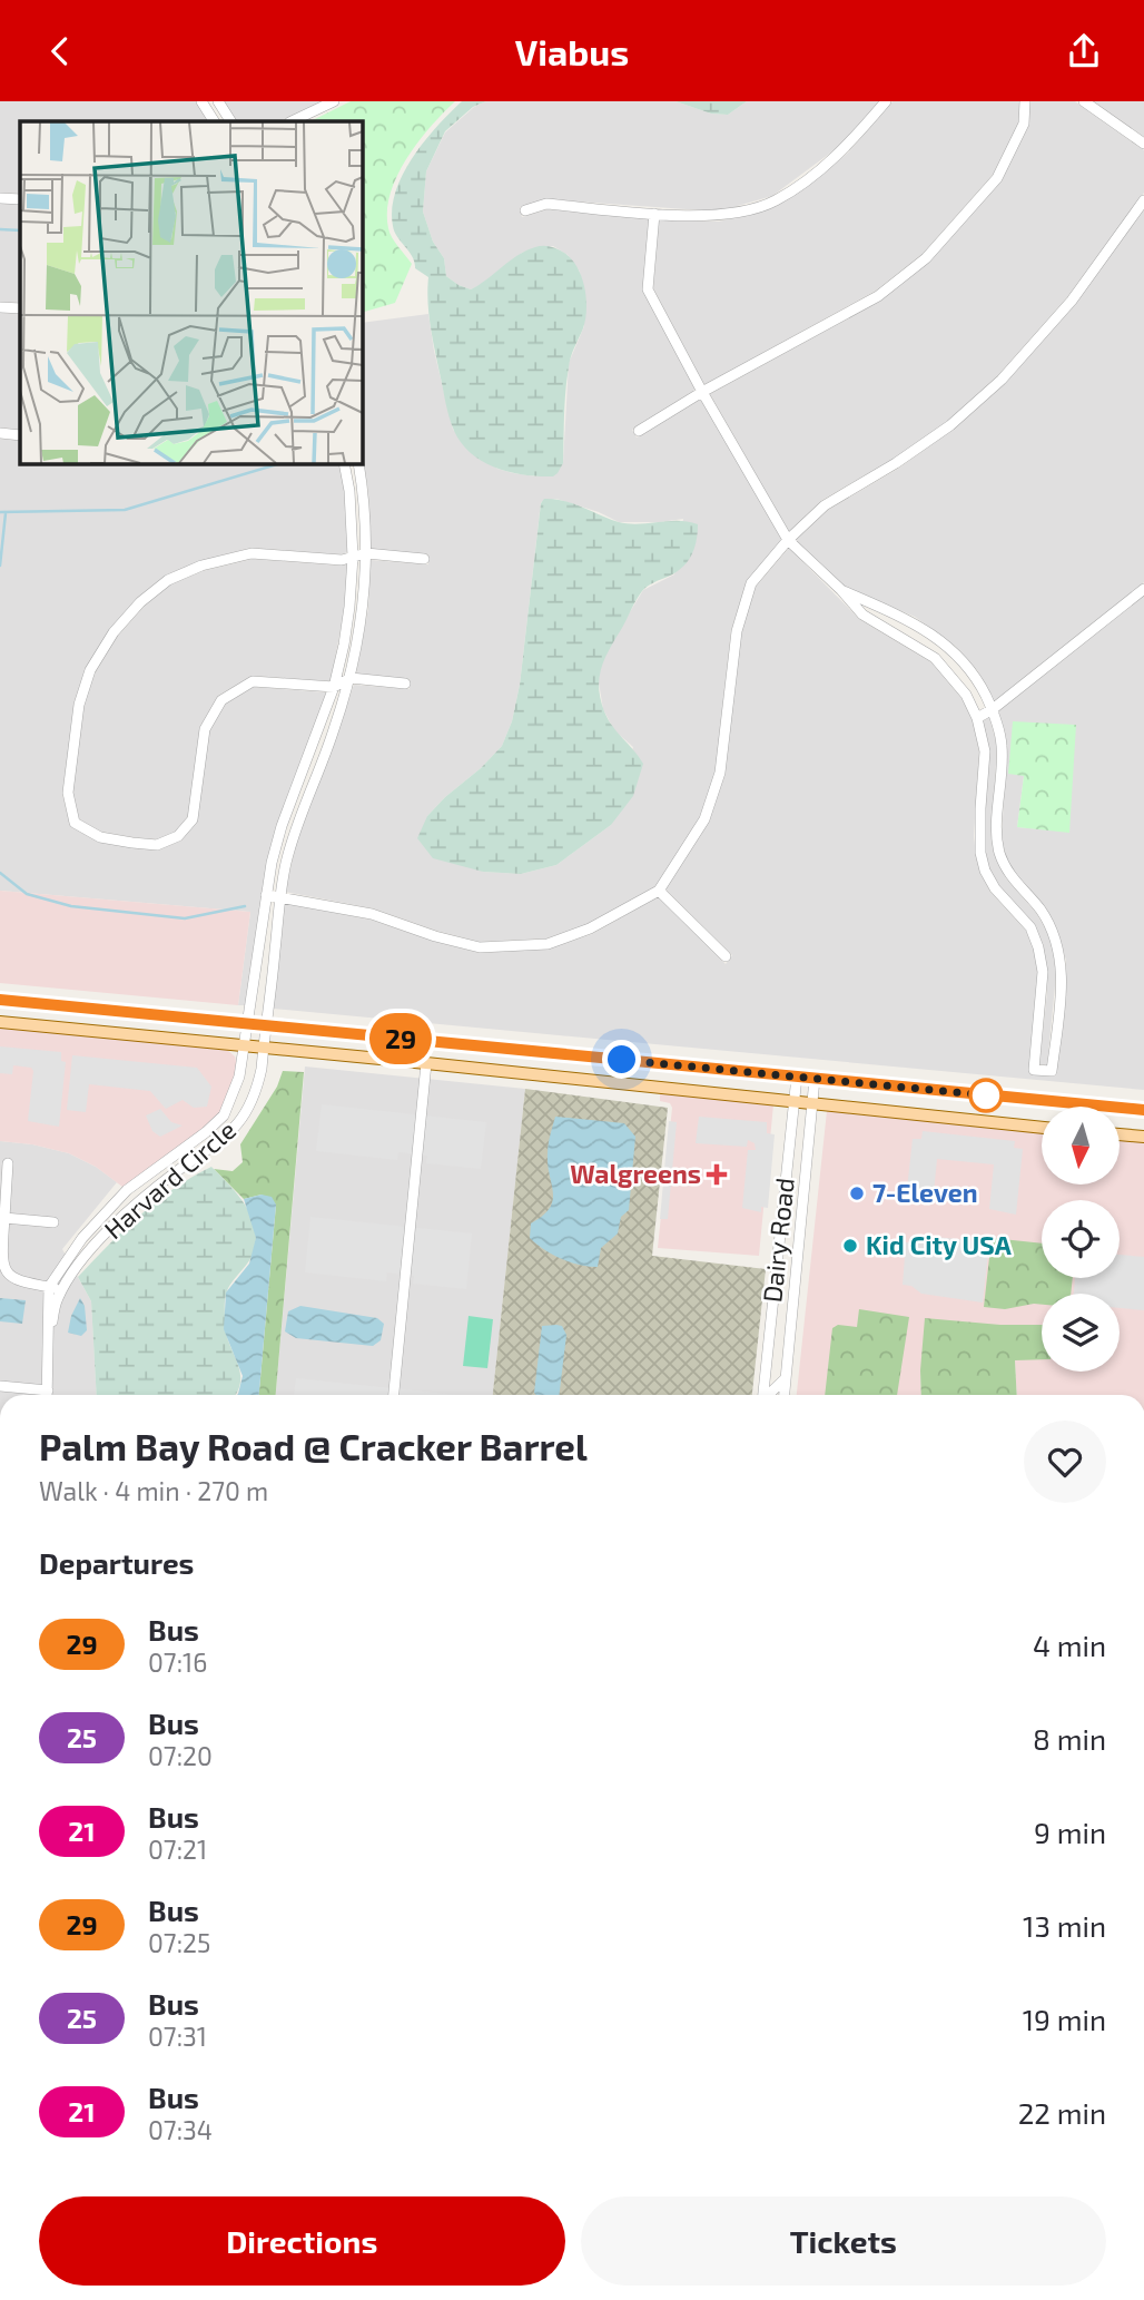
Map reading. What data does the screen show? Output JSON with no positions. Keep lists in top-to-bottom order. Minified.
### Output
{"streets":{"street":["Harvard Circle","Dairy Road"]},"places":{"health":["Walgreens"],"other":["7-Eleven","Kid City USA"]},"lines":["bus line 29"],"north":"bottom","page":{"header":"Viabus","on_map":"29","heading":[["Palm Bay Road @ Cracker Barrel","Walk · 4 min · 270 m"],"Departures"],"list":[{"mark":"29","name":"Bus","note":"07:16","value":"4 min"},{"mark":"25","name":"Bus","note":"07:20","value":"8 min"},{"mark":"21","name":"Bus","note":"07:21","value":"9 min"},{"mark":"29","name":"Bus","note":"07:25","value":"13 min"},{"mark":"25","name":"Bus","note":"07:31","value":"19 min"},{"mark":"21","name":"Bus","note":"07:34","value":"22 min"}],"buttons":["Directions","Tickets"]}}
